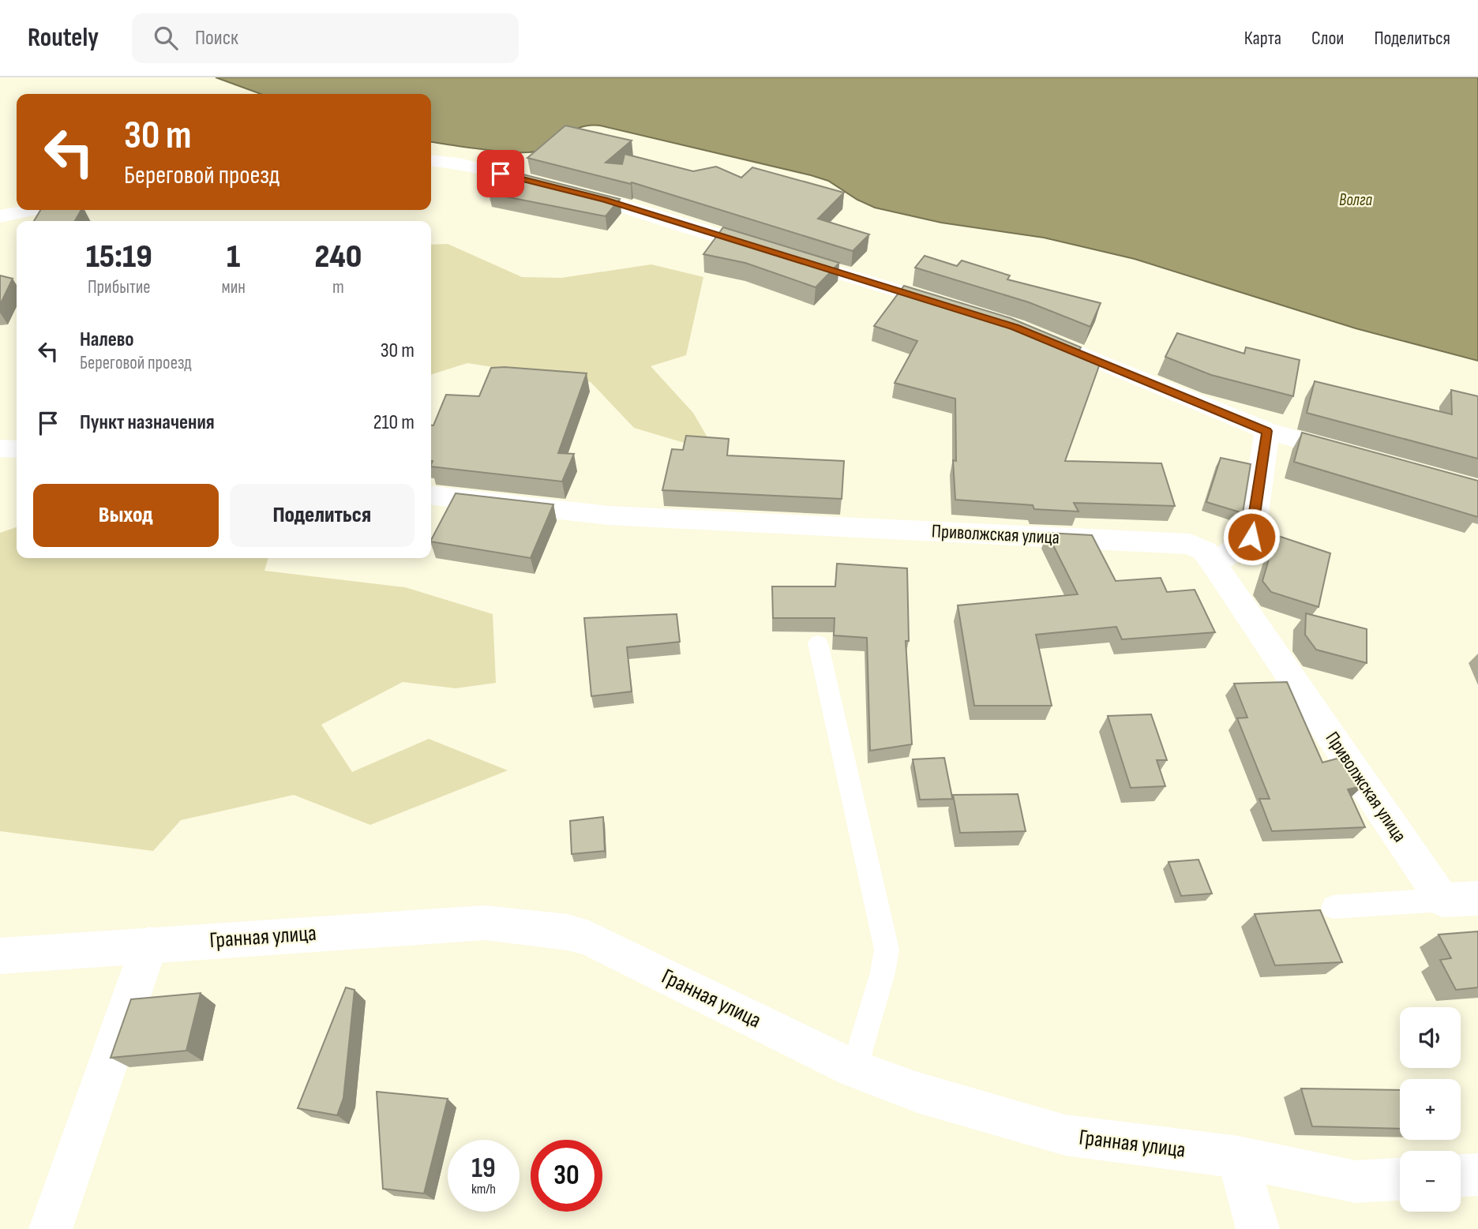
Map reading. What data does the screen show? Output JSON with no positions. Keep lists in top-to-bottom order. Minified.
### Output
{"streets":{"street":["Приволжская улица","Гранная улица"]},"water":["Волга"],"page":{"header":"Routely","search":"Поиск","nav":["Карта","Слои","Поделиться"],"turn":["30 m","Береговой проезд"],"eta":["15:19","Прибытие","1","мин","240","m"],"list":[{"name":"Налево","note":"Береговой проезд","value":"30 m"},{"name":"Пункт назначения","value":"210 m"}],"buttons":["Выход","Поделиться"],"map_buttons":["+","−"],"speed":"19 km/h","limit":"30"}}
